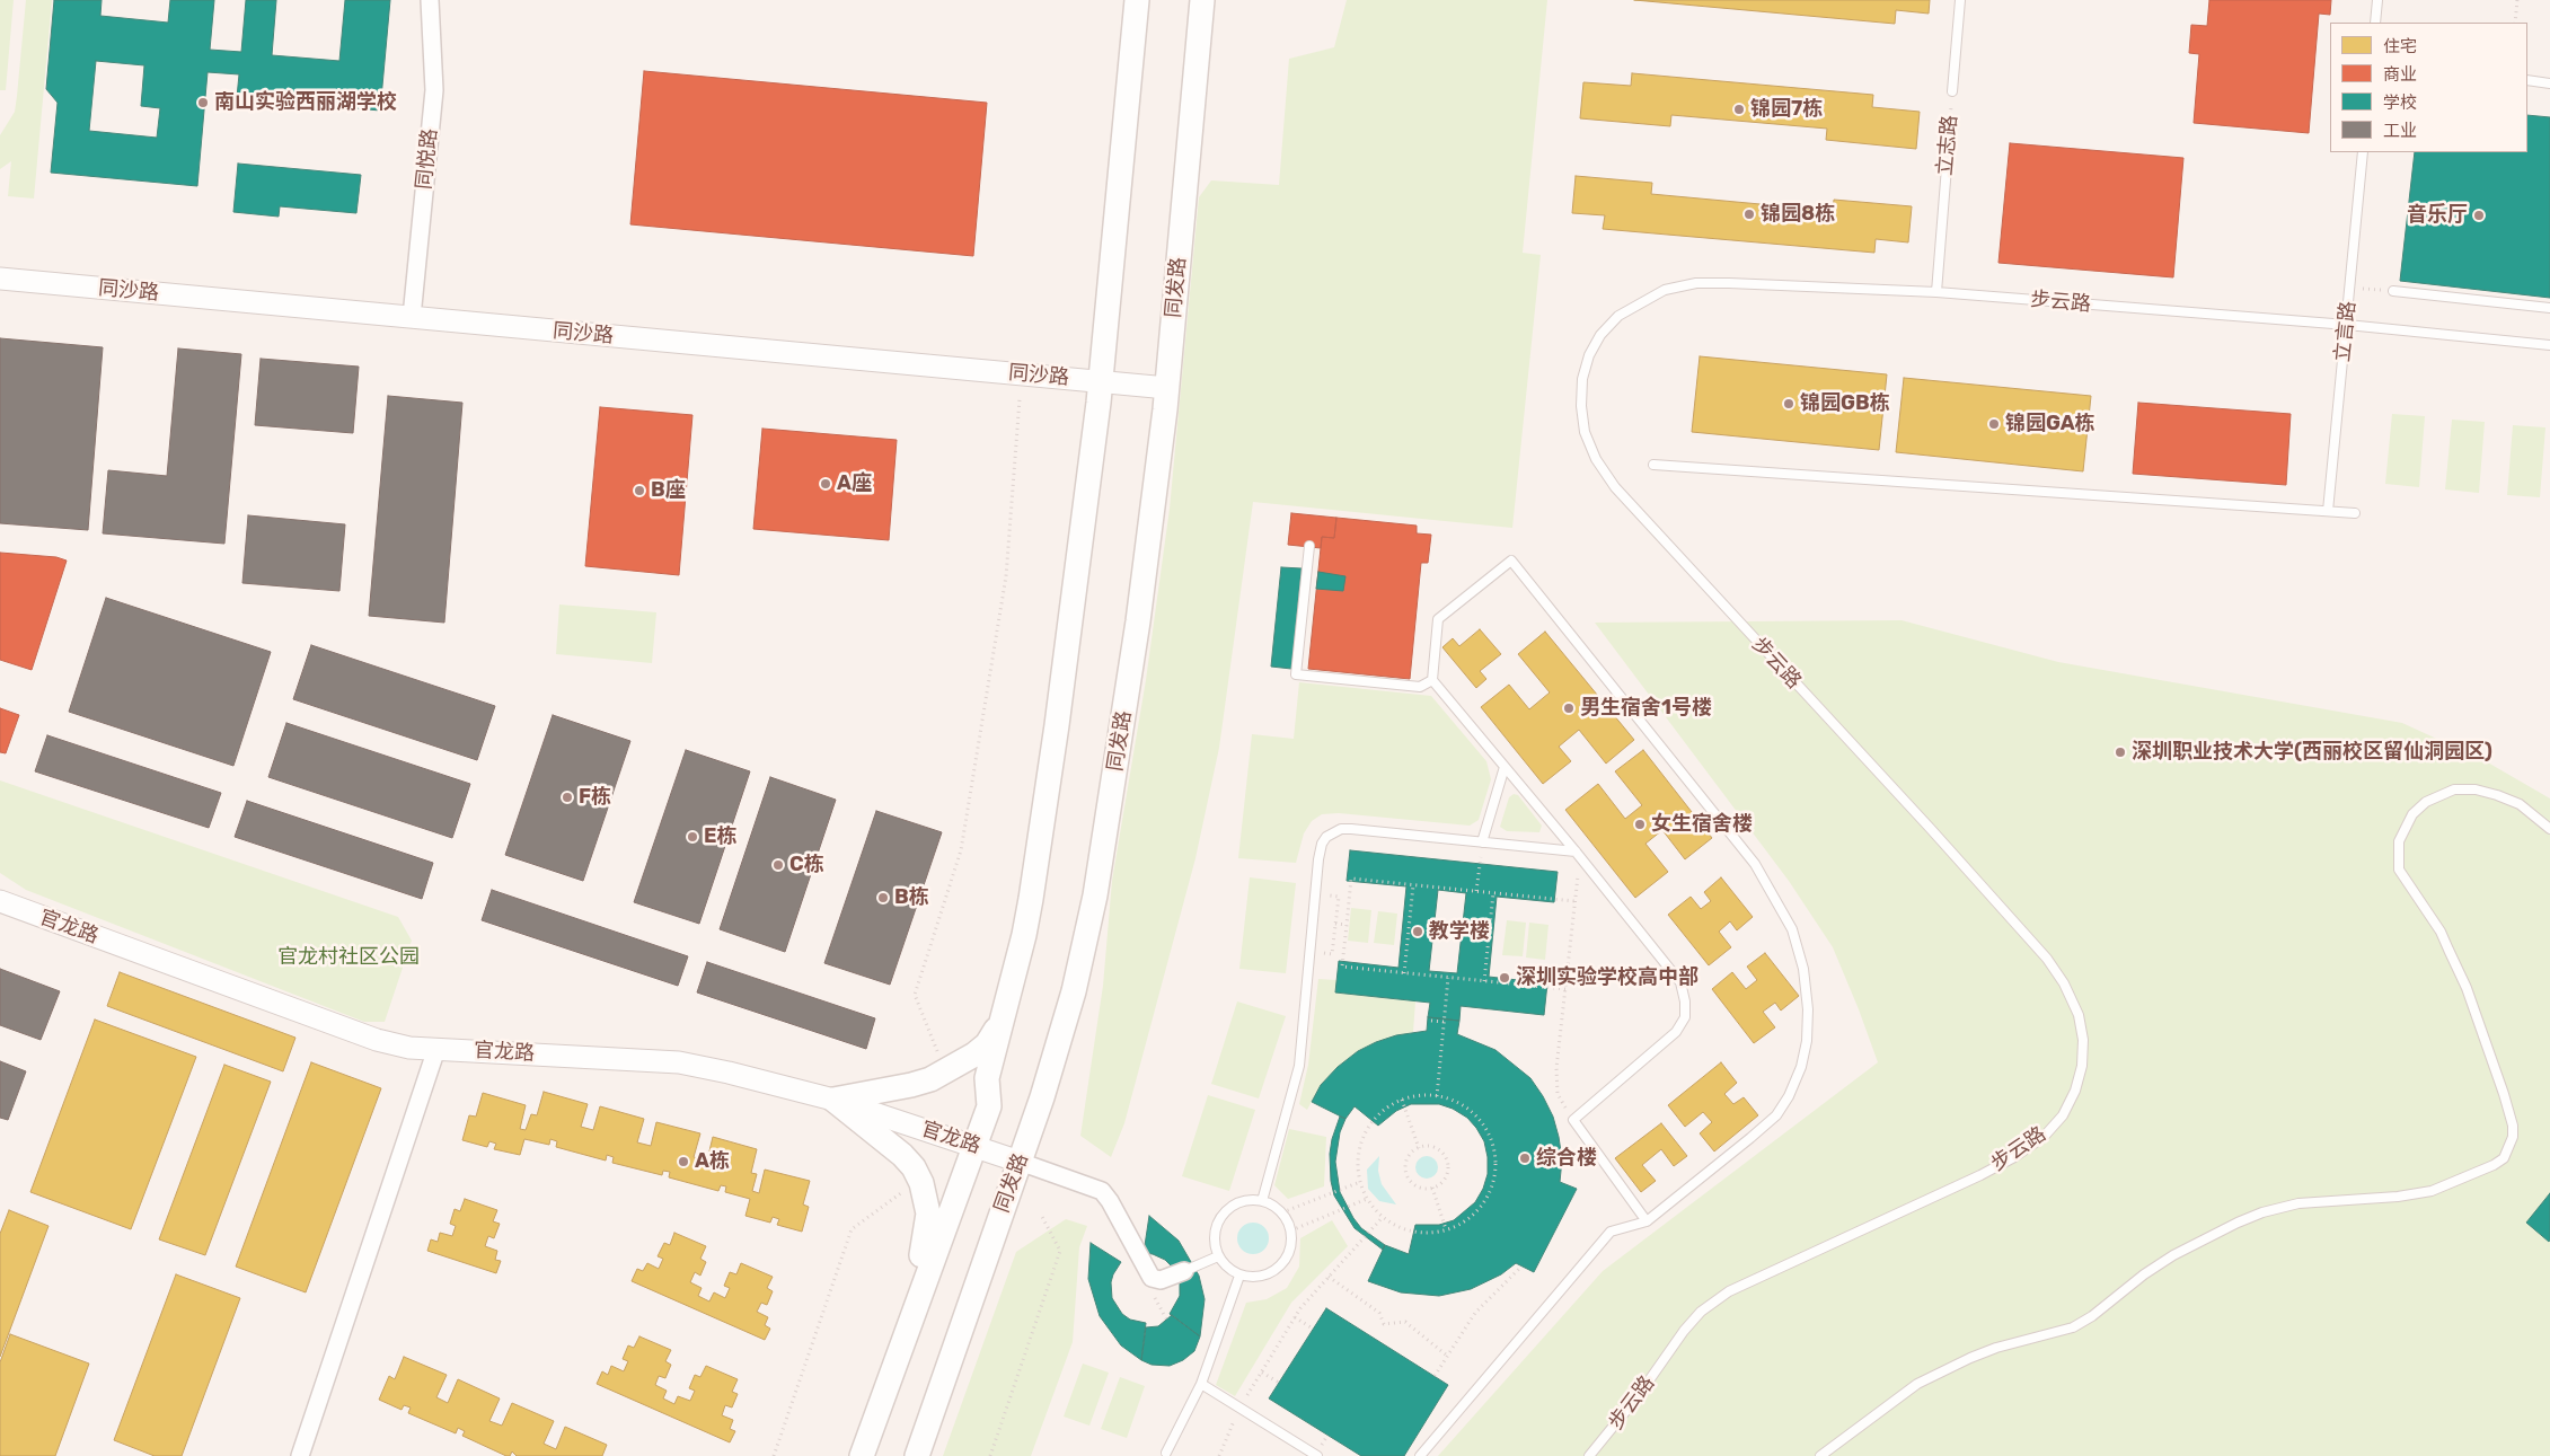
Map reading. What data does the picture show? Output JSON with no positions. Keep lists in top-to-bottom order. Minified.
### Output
{"streets":{"main road":["同发路"],"street":["同悦路","同沙路","官龙路"],"lane":["立志路","步云路","立言路"]},"crossings":[["立志路","步云路"],["同悦路","同沙路"],["同发路","同沙路"],["同发路","官龙路"],["步云路","立言路"]],"parks":["官龙村社区公园"],"places":["南山实验西丽湖学校","锦园7栋","锦园8栋","音乐厅","锦园GB栋","锦园GA栋","A座","B座","男生宿舍1号楼","深圳职业技术大学(西丽校区留仙洞园区)","F栋","女生宿舍楼","E栋","C栋","B栋","教学楼","深圳实验学校高中部","综合楼","A栋"],"legend":["住宅","商业","学校","工业"]}
